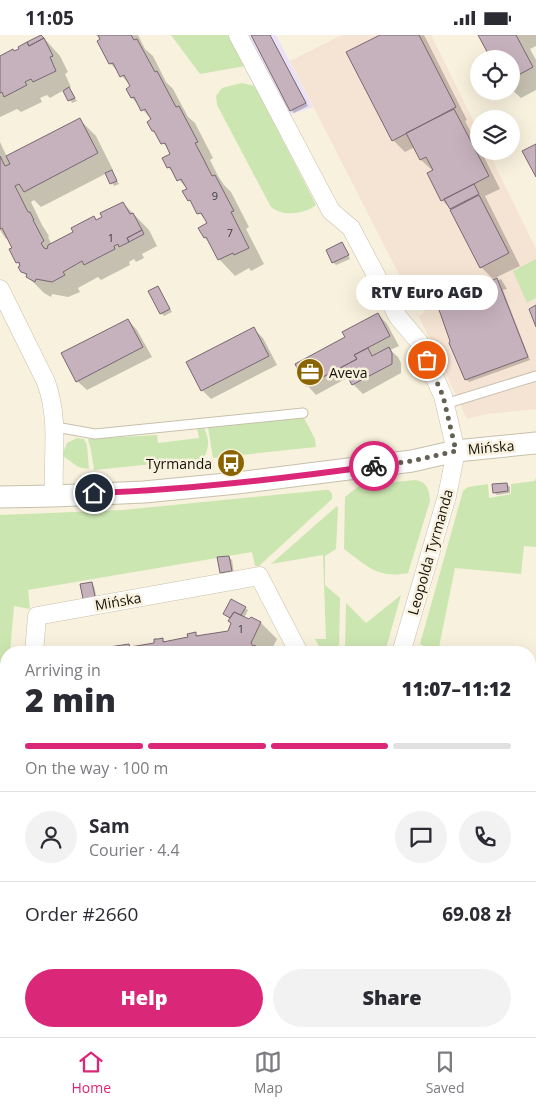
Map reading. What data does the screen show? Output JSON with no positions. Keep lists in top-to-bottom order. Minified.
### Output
{"streets":{"street":["Mińska","Leopolda Tyrmanda"]},"crossings":[["Mińska","Leopolda Tyrmanda"]],"places":{"other":["RTV Euro AGD"],"office":["Aveva"],"bus stop":["Tyrmanda"]},"house_numbers":["9","7","1","1"],"page":{"status":"11:05","bubble":"RTV Euro AGD","heading":["2 min","Arriving in","11:07–11:12"],"panel":["Sam","Courier · 4.4","Order #2660","69.08 zł"],"bar":"On the way · 100 m","buttons":["Help","Share"],"tabs":["Home","Map","Saved"]}}
